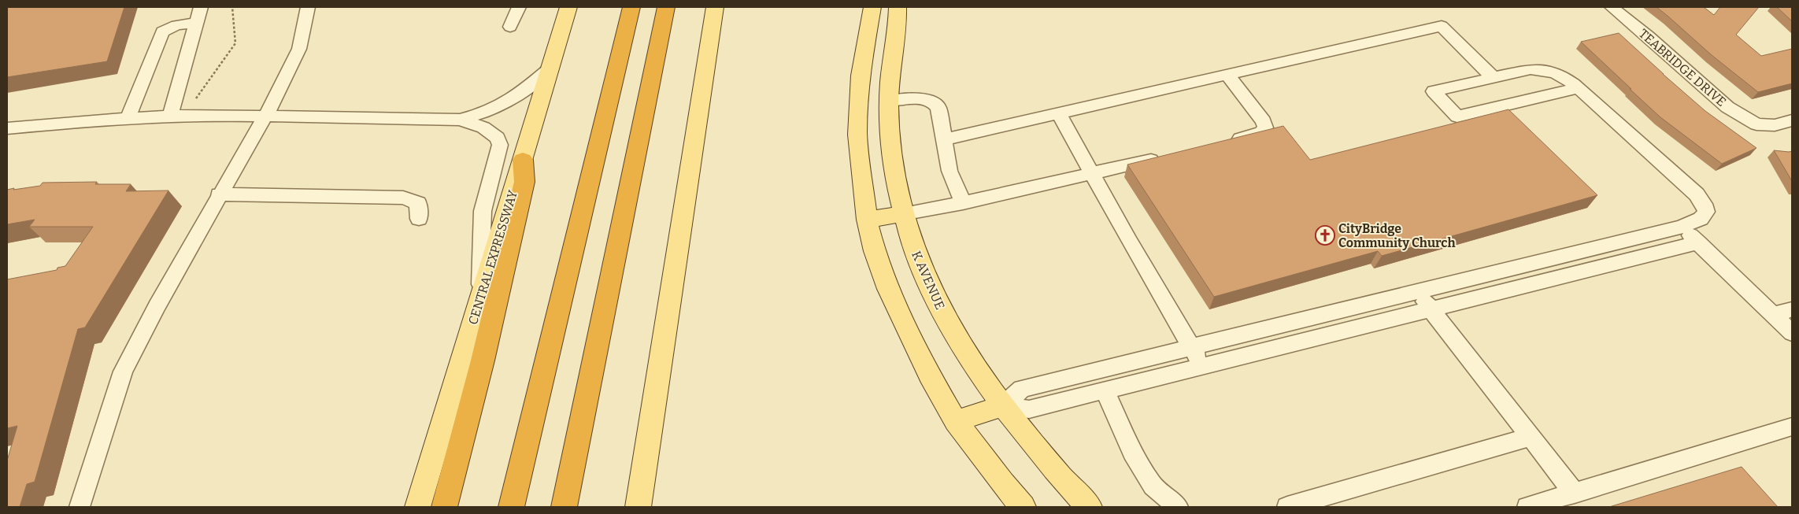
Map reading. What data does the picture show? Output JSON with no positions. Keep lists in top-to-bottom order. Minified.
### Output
{"streets":{"main road":["CENTRAL EXPRESSWAY","K AVENUE"],"street":["TEABRIDGE DRIVE"]},"places":{"church":["CityBridge Community Church"]}}
